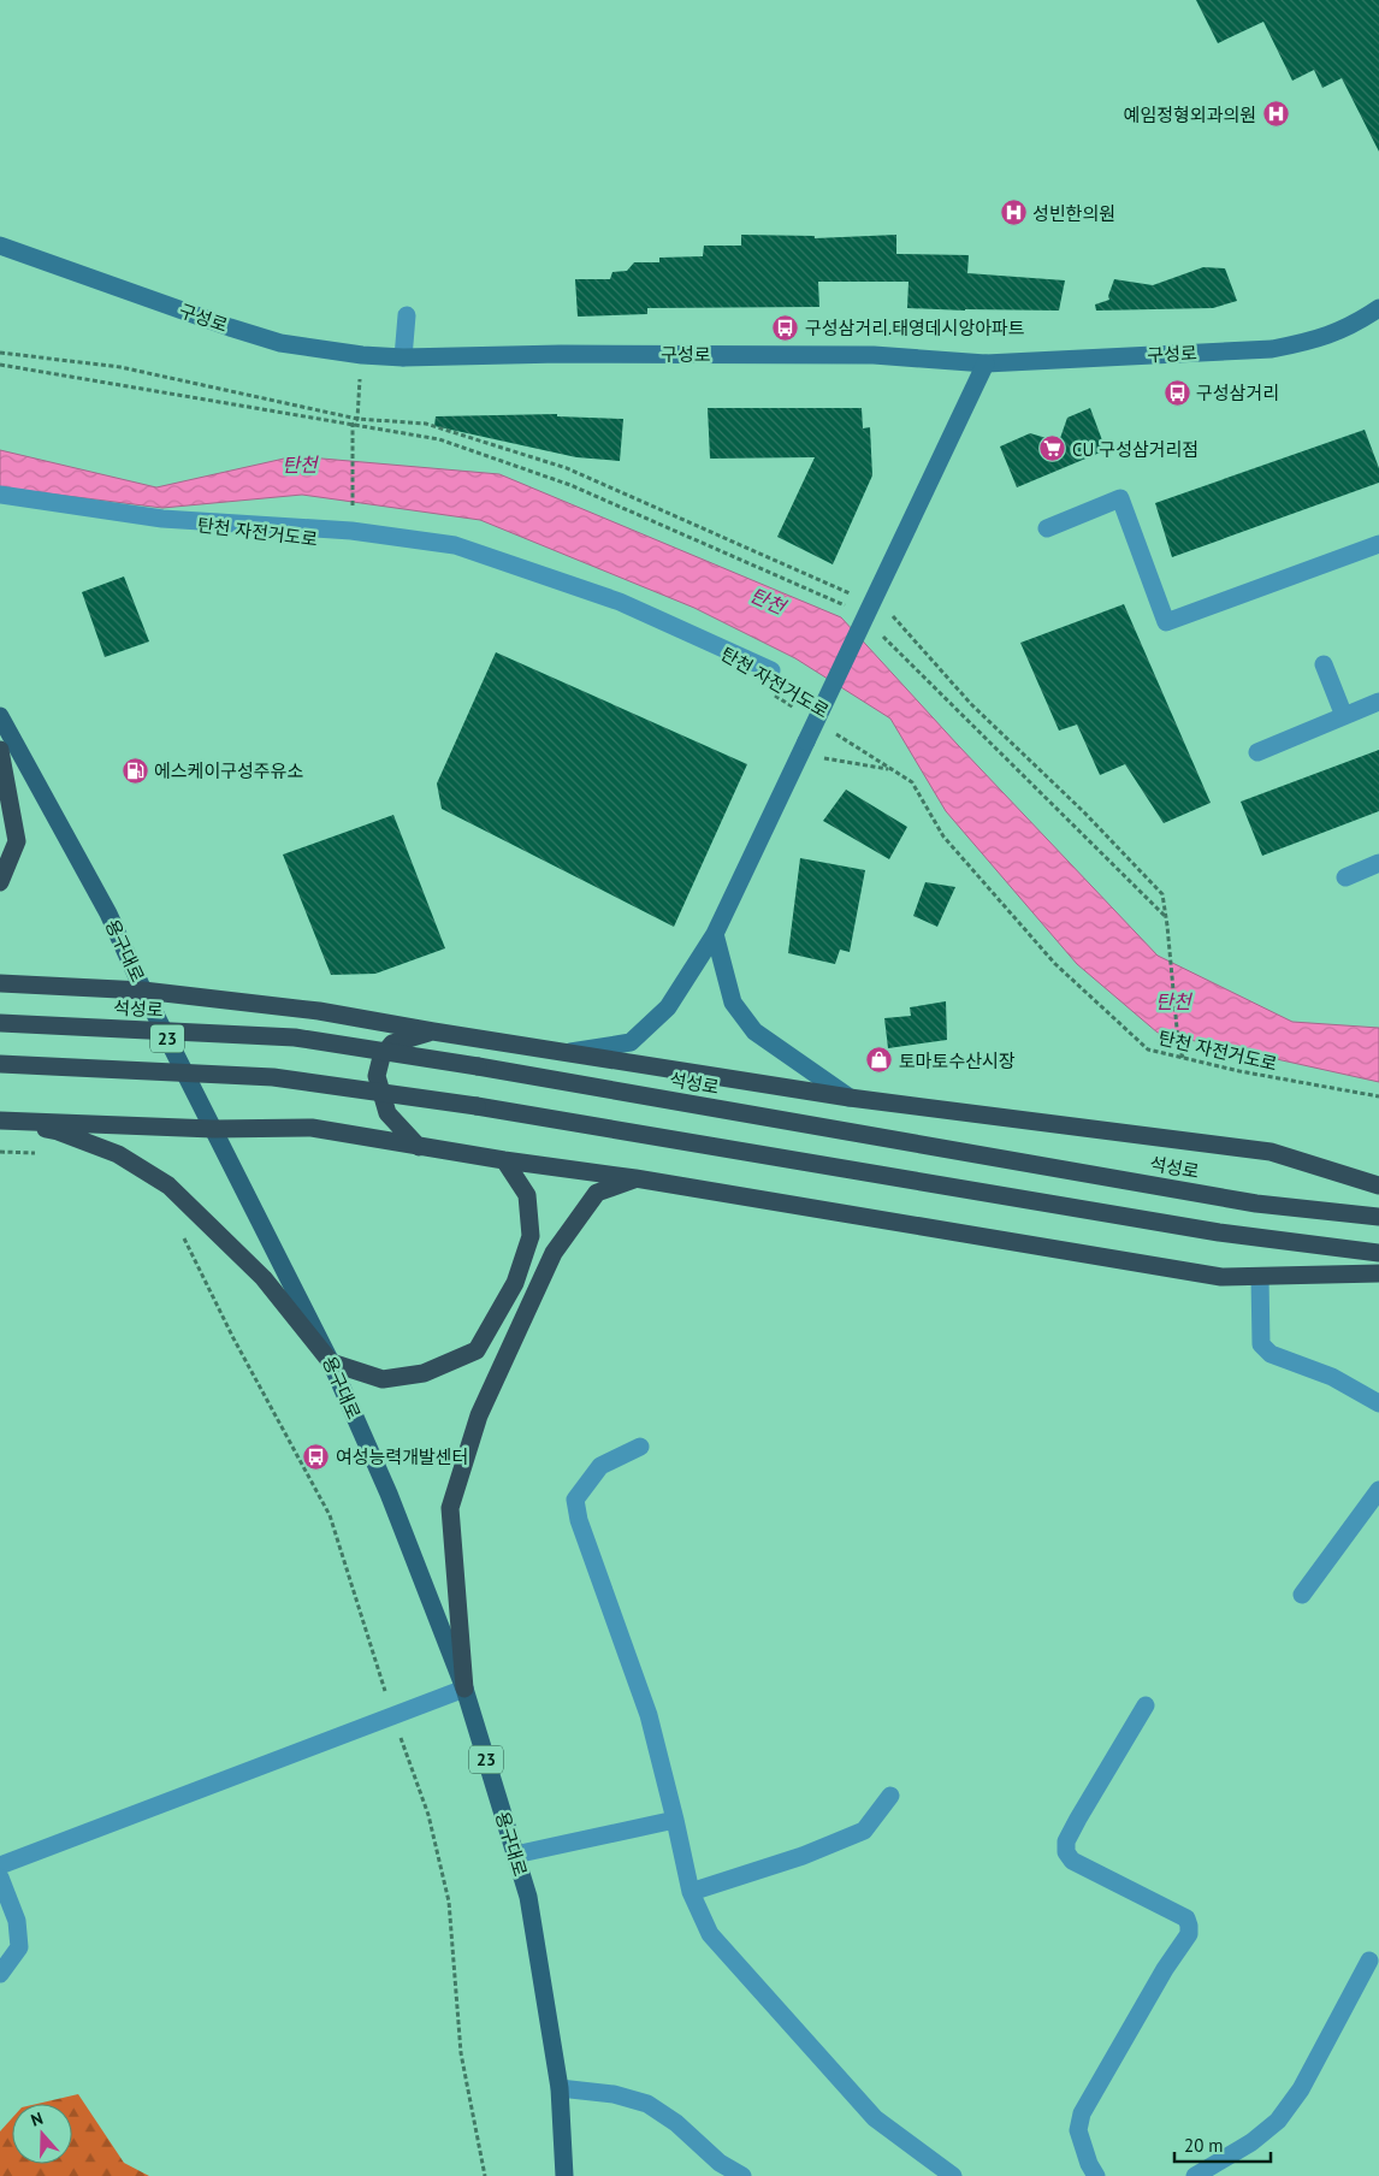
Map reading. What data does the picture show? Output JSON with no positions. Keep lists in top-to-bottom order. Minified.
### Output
{"streets":{"highway":["석성로"],"main road":["구성로","용구대로","23"],"path":["탄천 자전거도로"]},"water":["탄천"],"places":{"hospital":["예임정형외과의원","성빈한의원"],"bus stop":["구성삼거리.태영데시앙아파트","구성삼거리","여성능력개발센터"],"supermarket":["CU 구성삼거리점"],"fuel station":["에스케이구성주유소"],"shop":["토마토수산시장"]},"scale_bar":"20 m","north":"top"}
